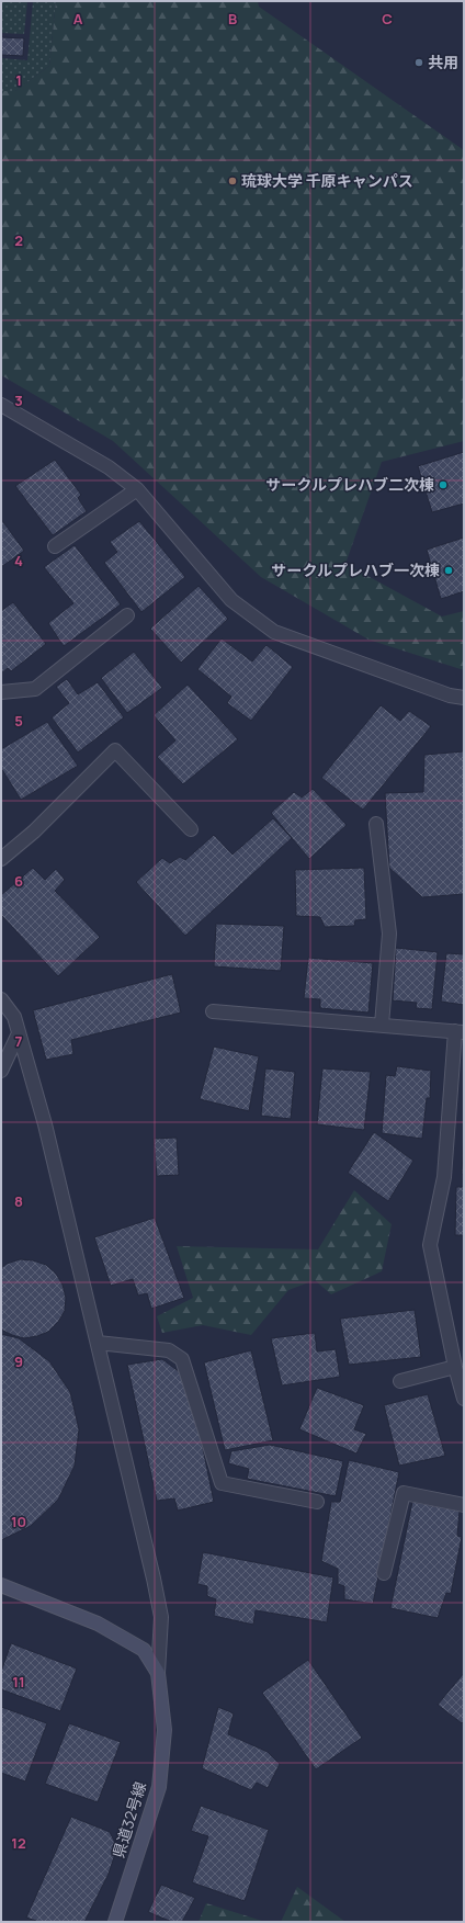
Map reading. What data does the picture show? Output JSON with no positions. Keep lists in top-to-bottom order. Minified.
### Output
{"streets":{"main road":["県道32号線"]},"places":["共用","琉球大学 千原キャンパス","サークルプレハブ二次棟","サークルプレハブ一次棟"],"grid":{"columns":["A","B","C"],"rows":["1","2","3","4","5","6","7","8","9","10","11","12"]}}
